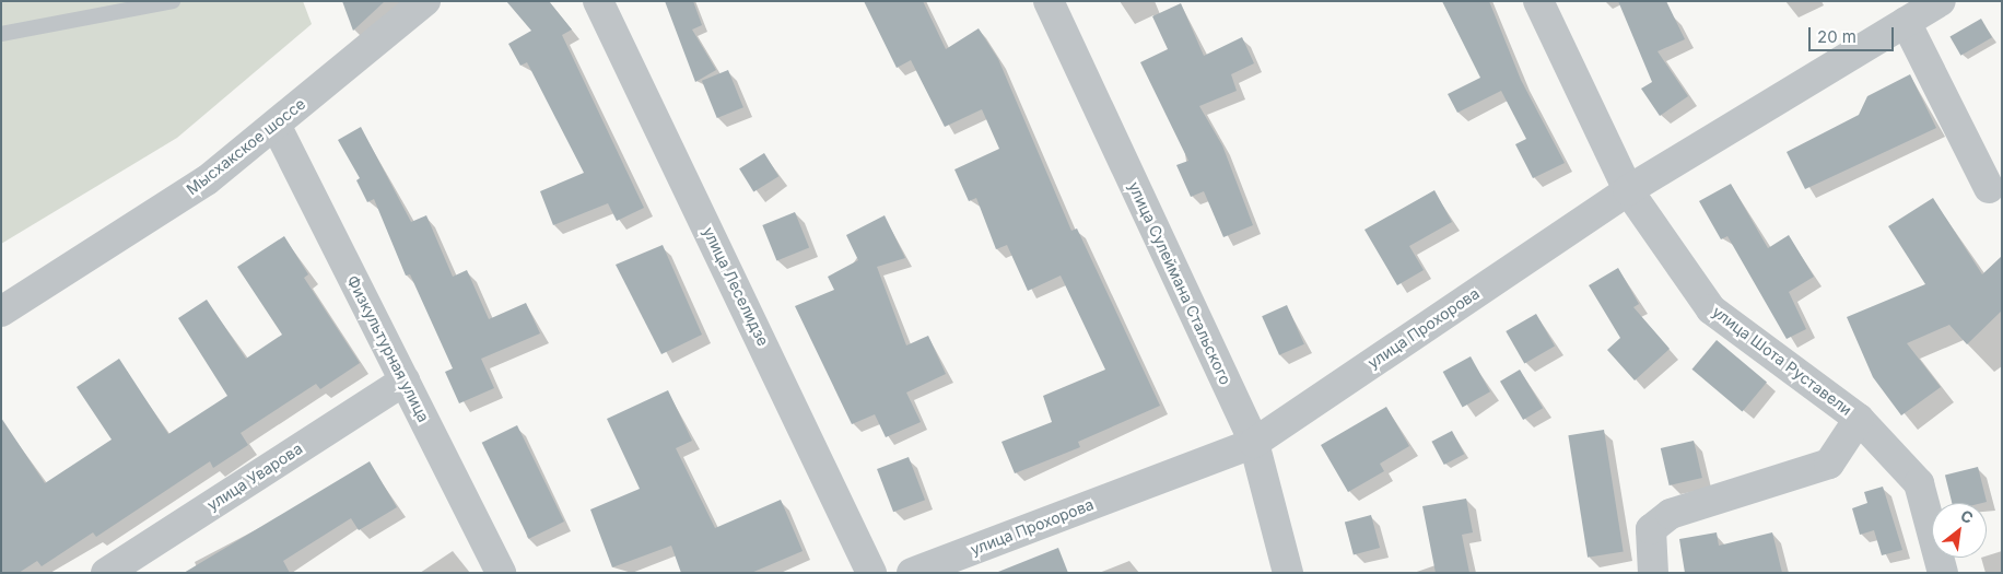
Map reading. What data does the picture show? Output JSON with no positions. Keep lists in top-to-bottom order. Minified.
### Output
{"streets":{"street":["Мысхакское шоссе","улица Сулеймана Стальского","улица Леселидзе","улица Прохорова","Физкультурная улица","улица Шота Руставели","улица Уварова"]},"crossings":[["Мысхакское шоссе","Физкультурная улица"],["улица Сулеймана Стальского","улица Прохорова"],["улица Прохорова","улица Шота Руставели"],["Физкультурная улица","улица Уварова"]],"scale_bar":"20 m","north":"top right"}
